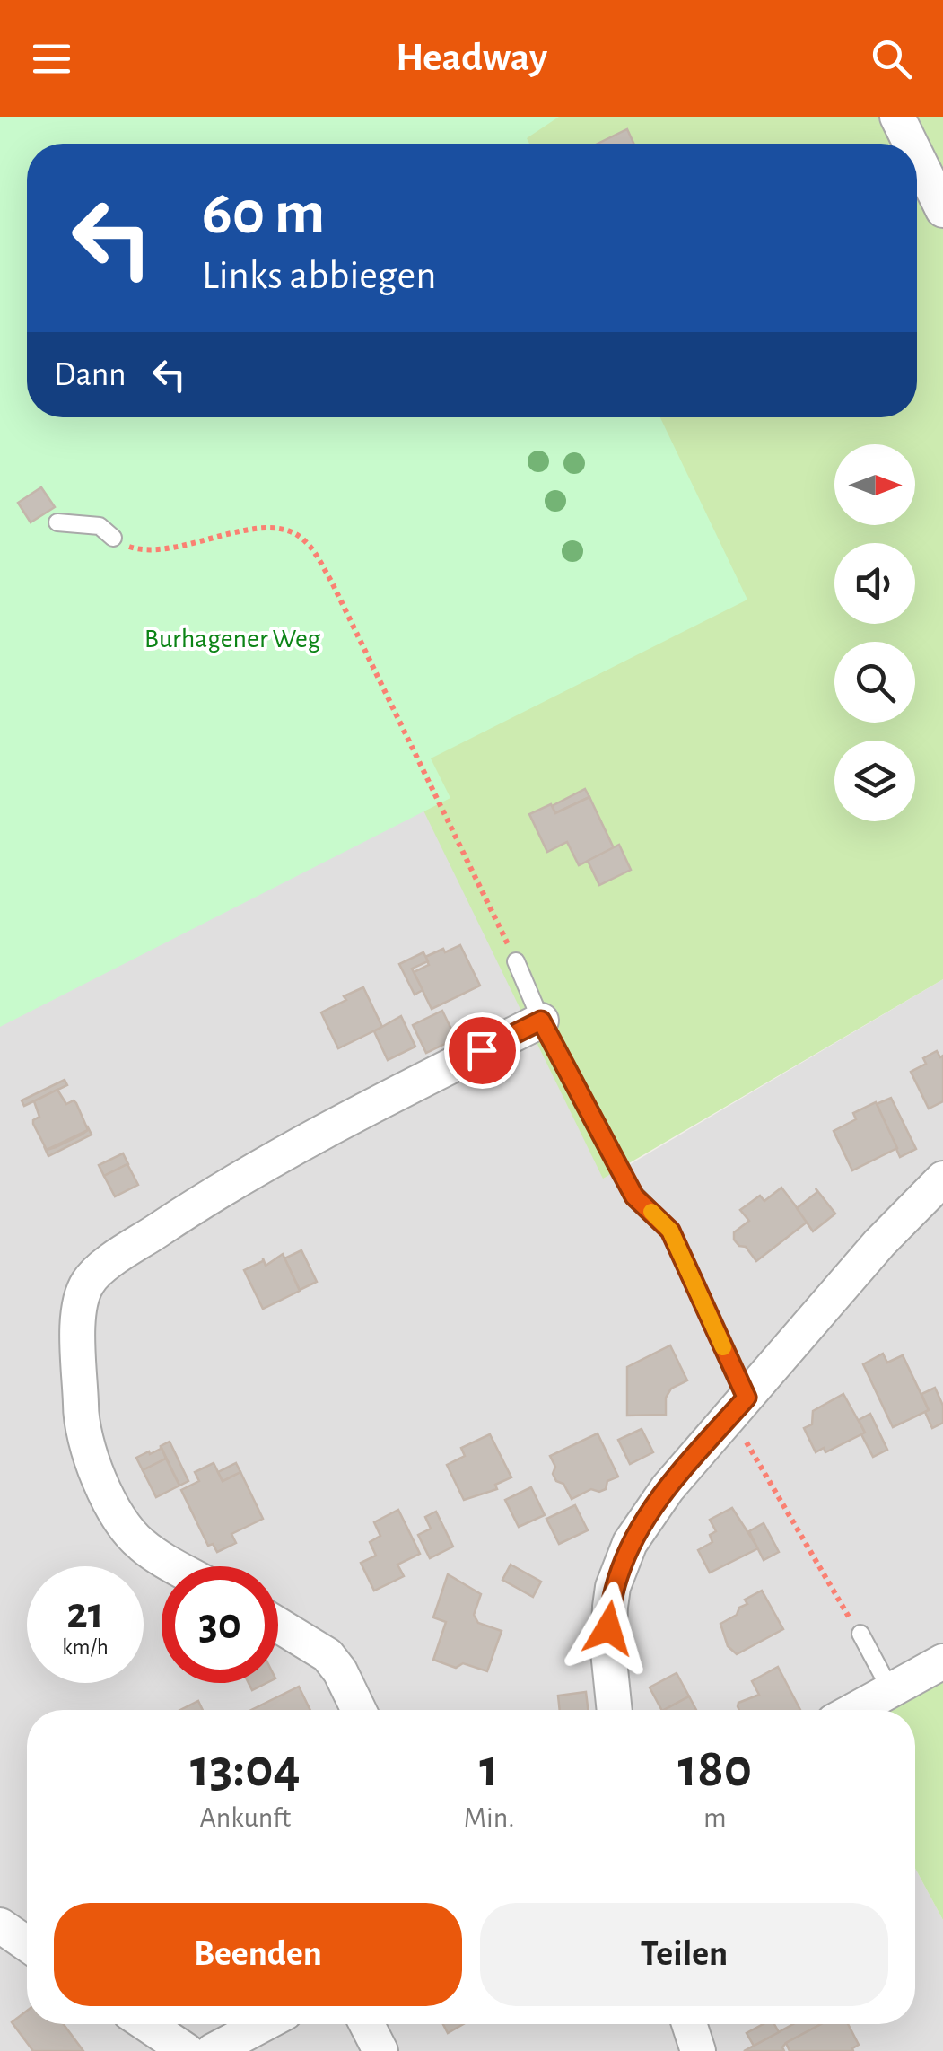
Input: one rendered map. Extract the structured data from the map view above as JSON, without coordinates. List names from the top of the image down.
{
  "parks": ["Burhagener Weg"],
  "north": "right",
  "page": {
    "header": "Headway",
    "turn": ["60 m", "Links abbiegen"],
    "then": "Dann",
    "speed": "21 km/h",
    "limit": "30",
    "eta": [
      "13:04",
      "Ankunft",
      "1",
      "Min.",
      "180",
      "m"
    ],
    "buttons": ["Beenden", "Teilen"]
  }
}
